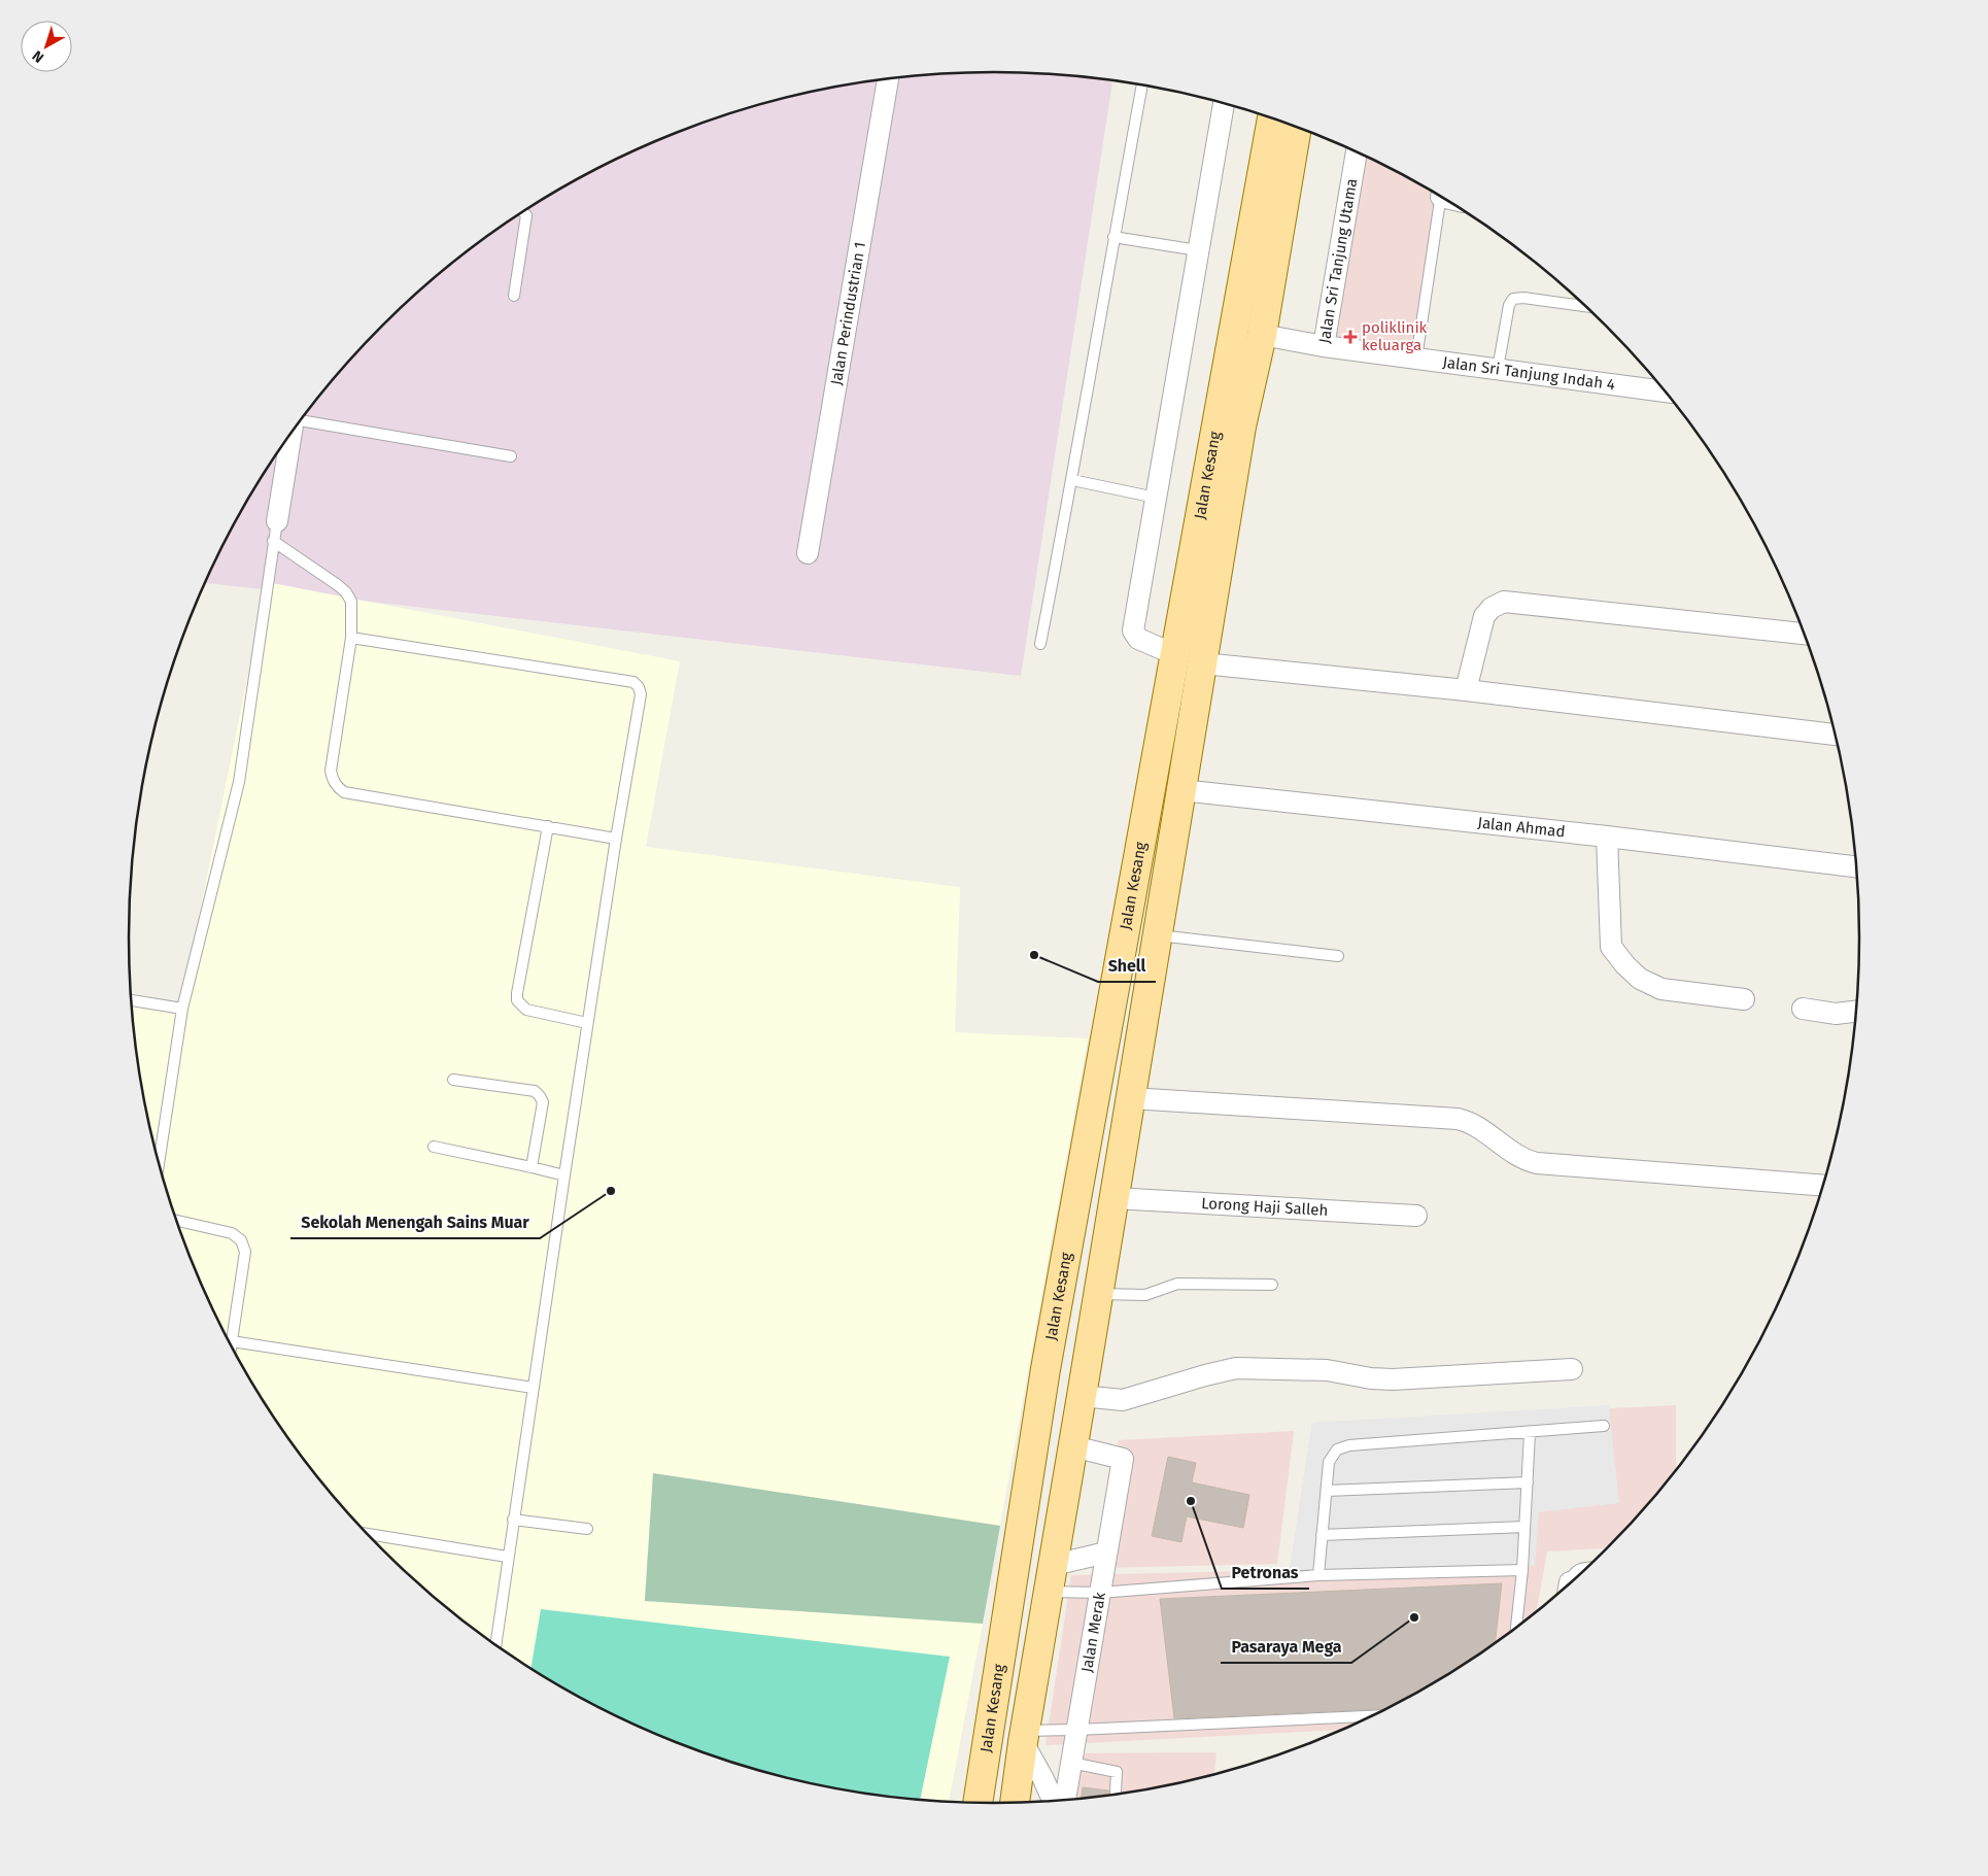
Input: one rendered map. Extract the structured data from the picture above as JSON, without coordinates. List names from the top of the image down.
{
  "streets": {
    "main road": ["Jalan Kesang"],
    "street": [
      "Jalan Sri Tanjung Utama",
      "Jalan Perindustrian 1",
      "Jalan Sri Tanjung Indah 4",
      "Jalan Ahmad",
      "Lorong Haji Salleh",
      "Jalan Merak"
    ]
  },
  "crossings": [
    ["Jalan Sri Tanjung Utama", "Jalan Sri Tanjung Indah 4"],
    ["Jalan Sri Tanjung Utama", "Jalan Kesang"],
    ["Jalan Kesang", "Jalan Ahmad"],
    ["Jalan Kesang", "Lorong Haji Salleh"],
    ["Jalan Kesang", "Jalan Merak"]
  ],
  "places": {
    "health": ["poliklinik keluarga"],
    "other": [
      "Shell",
      "Sekolah Menengah Sains Muar",
      "Petronas",
      "Pasaraya Mega"
    ]
  },
  "north": "bottom left"
}
